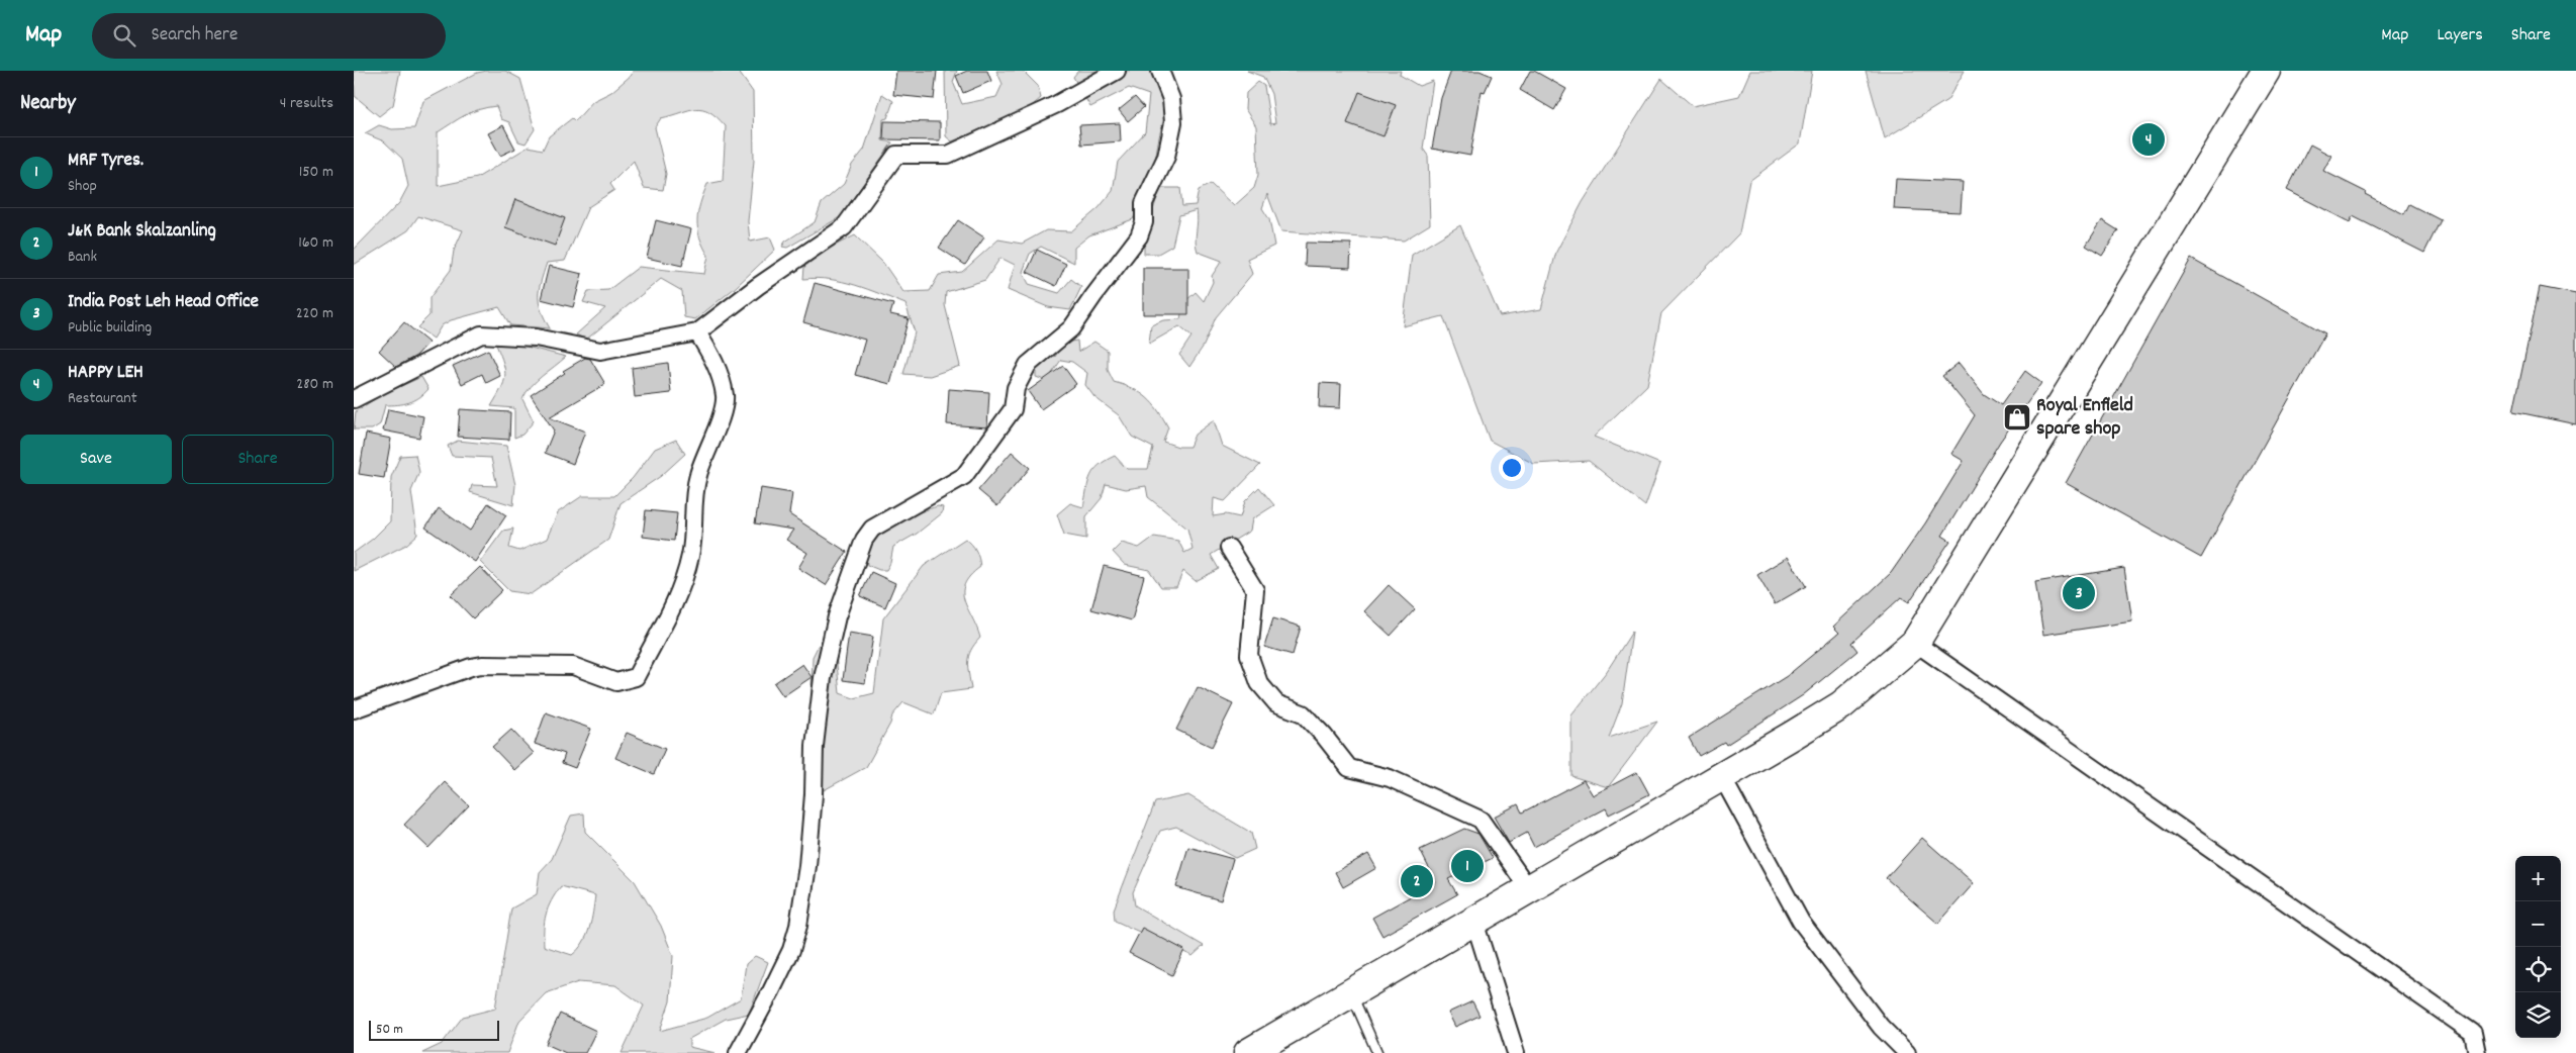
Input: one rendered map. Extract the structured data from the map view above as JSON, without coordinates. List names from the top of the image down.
{
  "places": {
    "shop": ["Royal Enfield spare shop"]
  },
  "scale_bar": "50 m",
  "page": {
    "header": "Map",
    "search": "Search here",
    "nav": ["Map", "Layers", "Share"],
    "heading": ["Nearby", "4 results"],
    "pins": [
      "4",
      "3",
      "1",
      "2"
    ],
    "list": [
      {
        "mark": "1",
        "name": "MRF Tyres.",
        "note": "Shop",
        "value": "150 m"
      },
      {
        "mark": "2",
        "name": "J&K Bank Skalzanling",
        "note": "Bank",
        "value": "160 m"
      },
      {
        "mark": "3",
        "name": "India Post Leh Head Office",
        "note": "Public building",
        "value": "220 m"
      },
      {
        "mark": "4",
        "name": "HAPPY LEH",
        "note": "Restaurant",
        "value": "280 m"
      }
    ],
    "buttons": ["Save", "Share"],
    "map_buttons": ["+", "−"],
    "scale": "50 m"
  }
}
